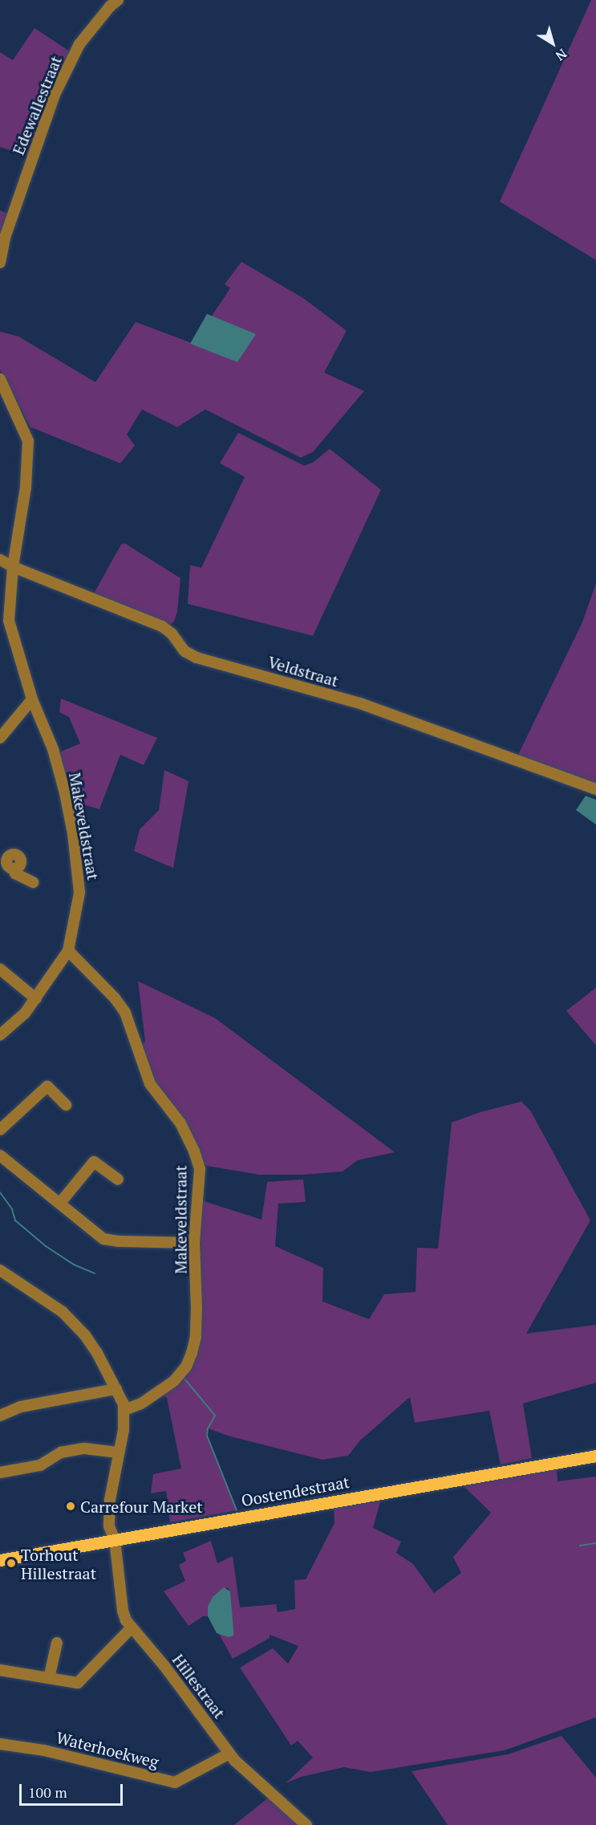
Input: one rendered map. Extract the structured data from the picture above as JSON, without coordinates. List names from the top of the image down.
{
  "streets": {
    "main road": ["Oostendestraat"],
    "street": [
      "Edewallestraat",
      "Veldstraat",
      "Makeveldstraat",
      "Hillestraat",
      "Waterhoekweg"
    ]
  },
  "crossings": [
    ["Veldstraat", "Makeveldstraat"],
    ["Oostendestraat", "Hillestraat"],
    ["Hillestraat", "Waterhoekweg"]
  ],
  "places": ["Carrefour Market", "Torhout Hillestraat"],
  "scale_bar": "100 m",
  "north": "bottom right"
}
